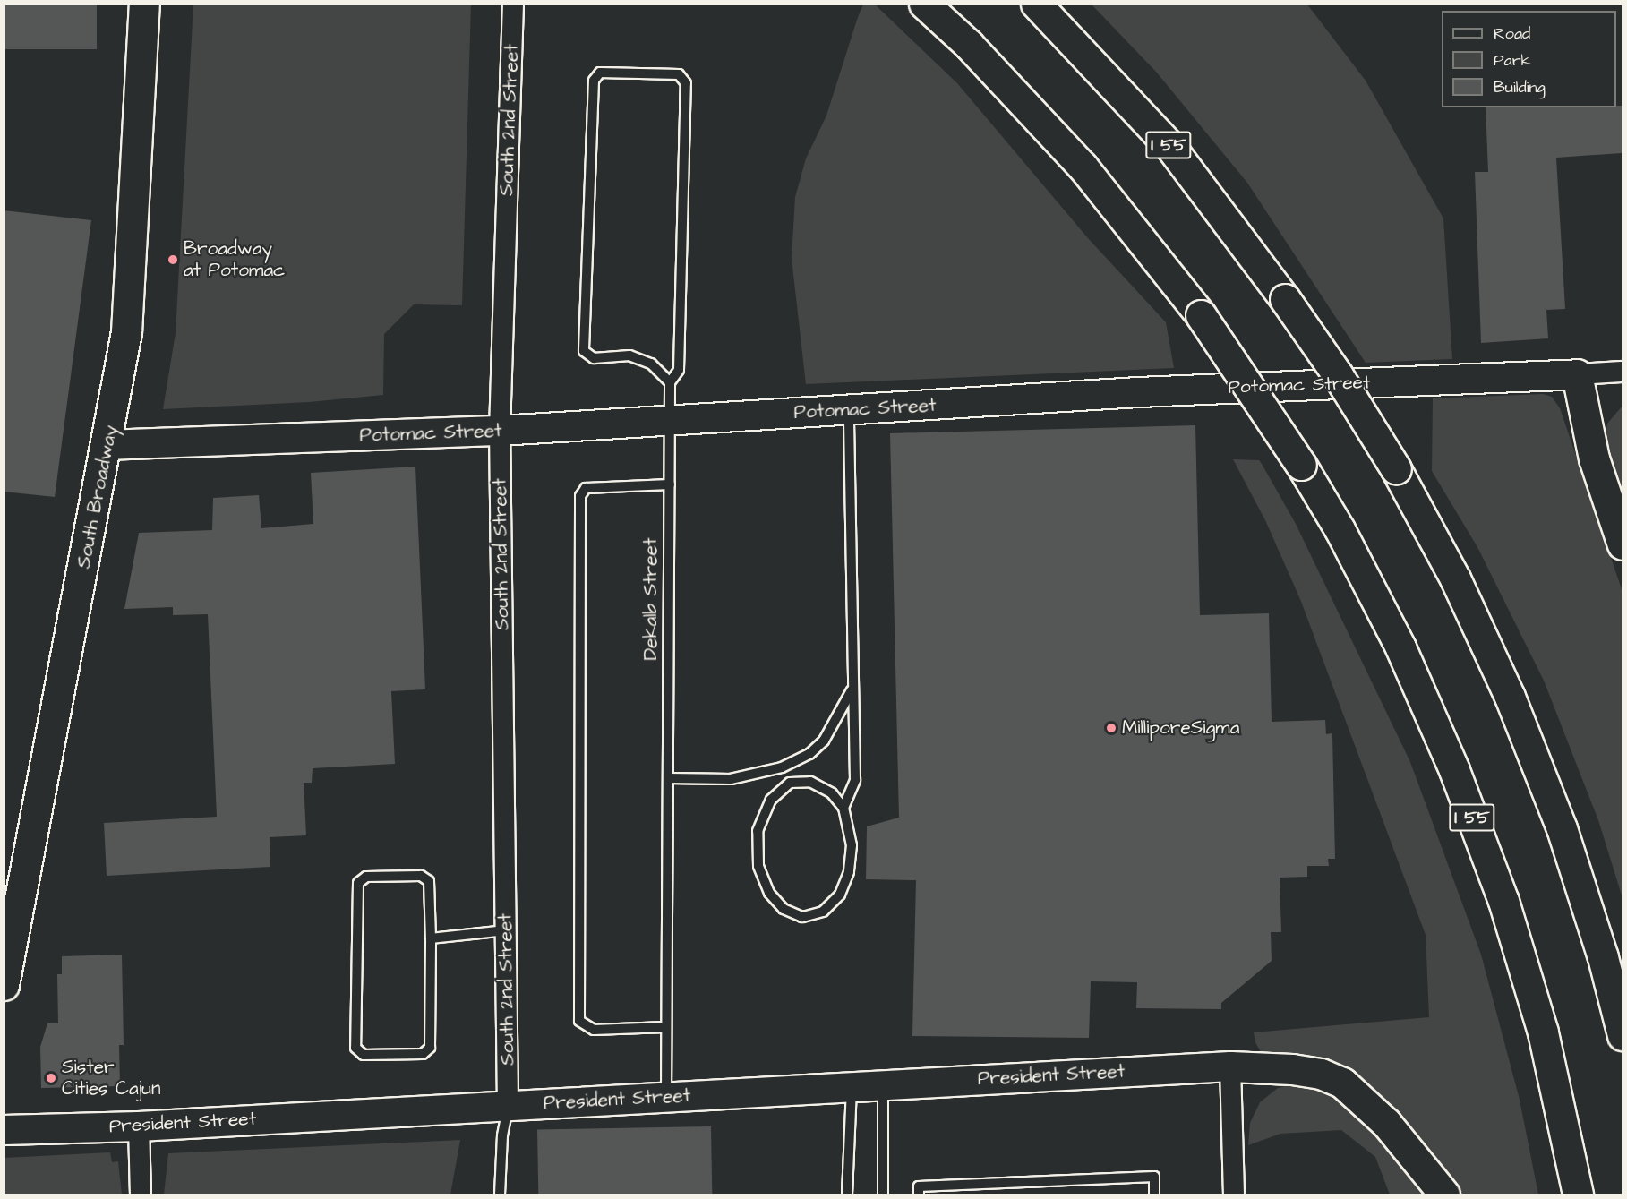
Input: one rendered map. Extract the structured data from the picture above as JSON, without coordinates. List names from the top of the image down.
{
  "streets": {
    "main road": ["I 55", "South Broadway"],
    "street": ["South 2nd Street", "Potomac Street", "President Street"],
    "lane": ["Dekalb Street"]
  },
  "crossings": [
    ["South 2nd Street", "Potomac Street"],
    ["South 2nd Street", "President Street"],
    ["Potomac Street", "South Broadway"],
    ["Potomac Street", "Dekalb Street"],
    ["Dekalb Street", "President Street"]
  ],
  "places": ["Broadway at Potomac", "MilliporeSigma", "Sister Cities Cajun"],
  "legend": ["Road", "Park", "Building"]
}
